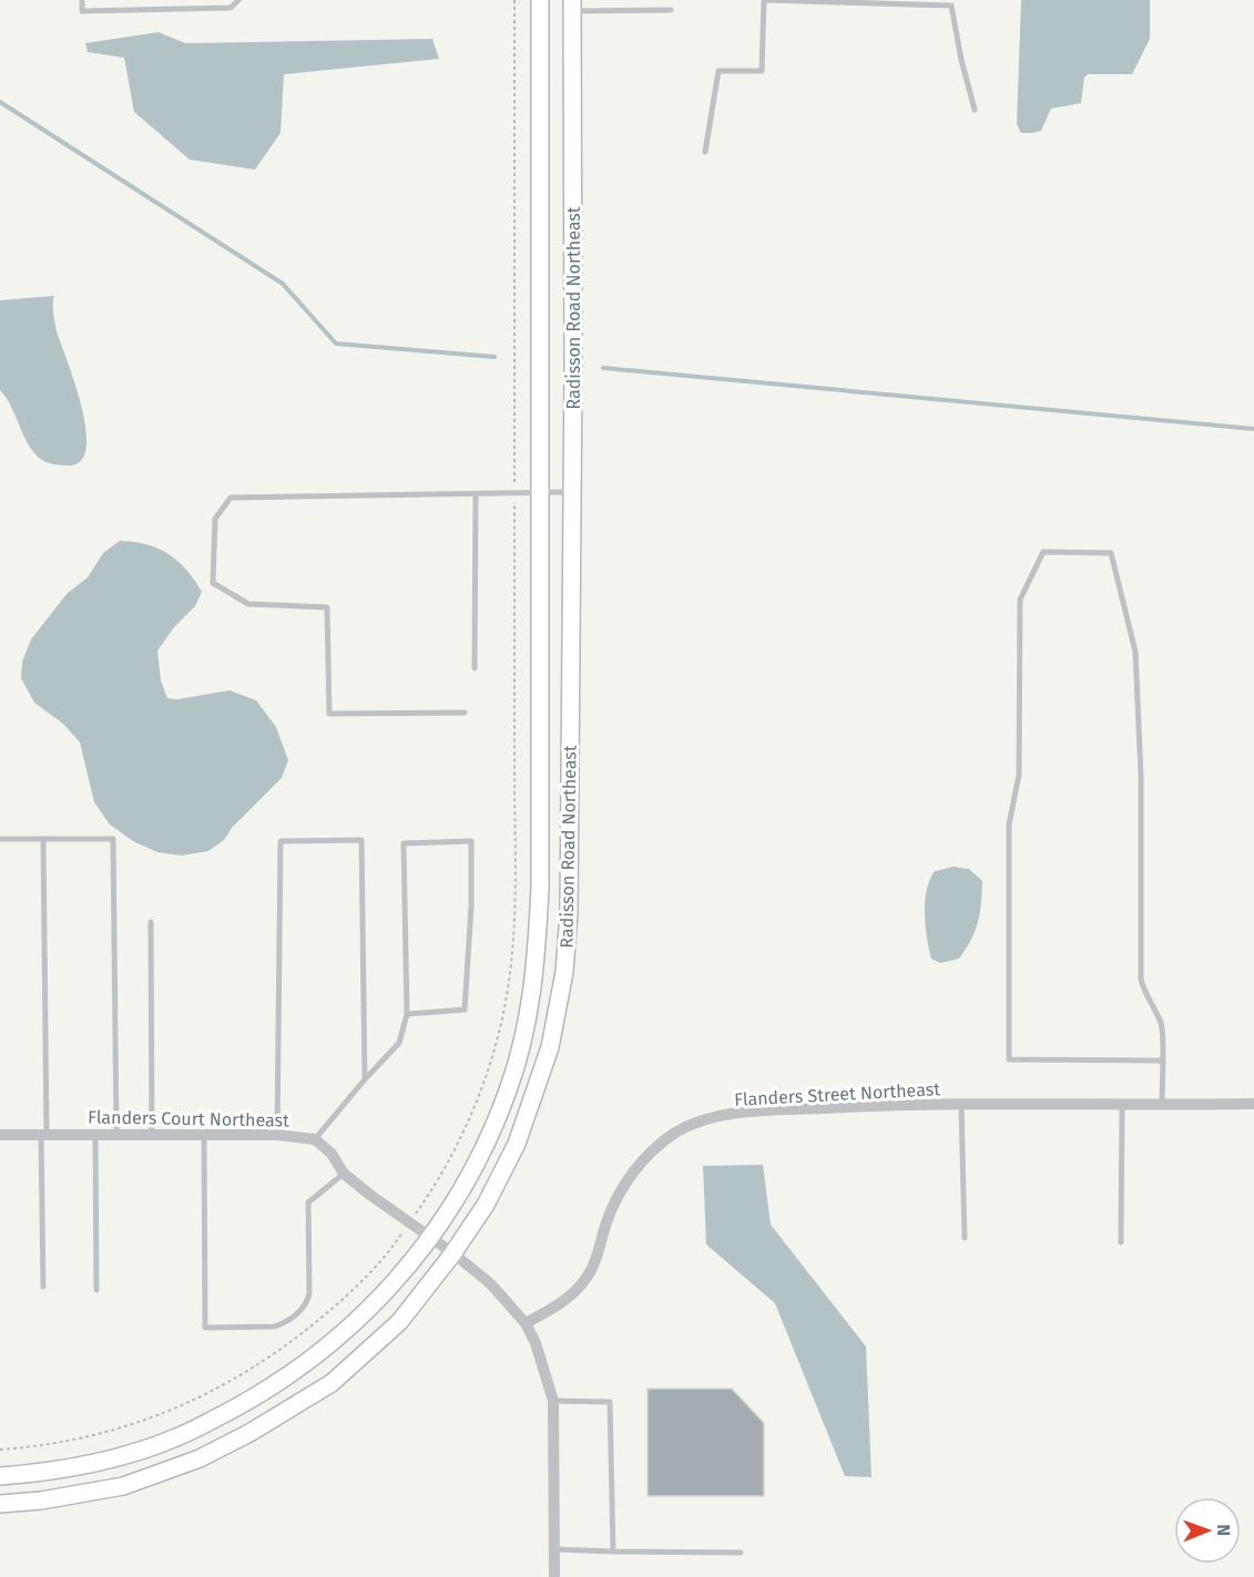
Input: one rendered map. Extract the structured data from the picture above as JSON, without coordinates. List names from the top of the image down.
{
  "streets": {
    "main road": ["Radisson Road Northeast"],
    "street": ["Flanders Street Northeast", "Flanders Court Northeast"]
  },
  "crossings": [
    ["Radisson Road Northeast", "Flanders Court Northeast"],
    ["Flanders Street Northeast", "Flanders Court Northeast"]
  ],
  "north": "right"
}
